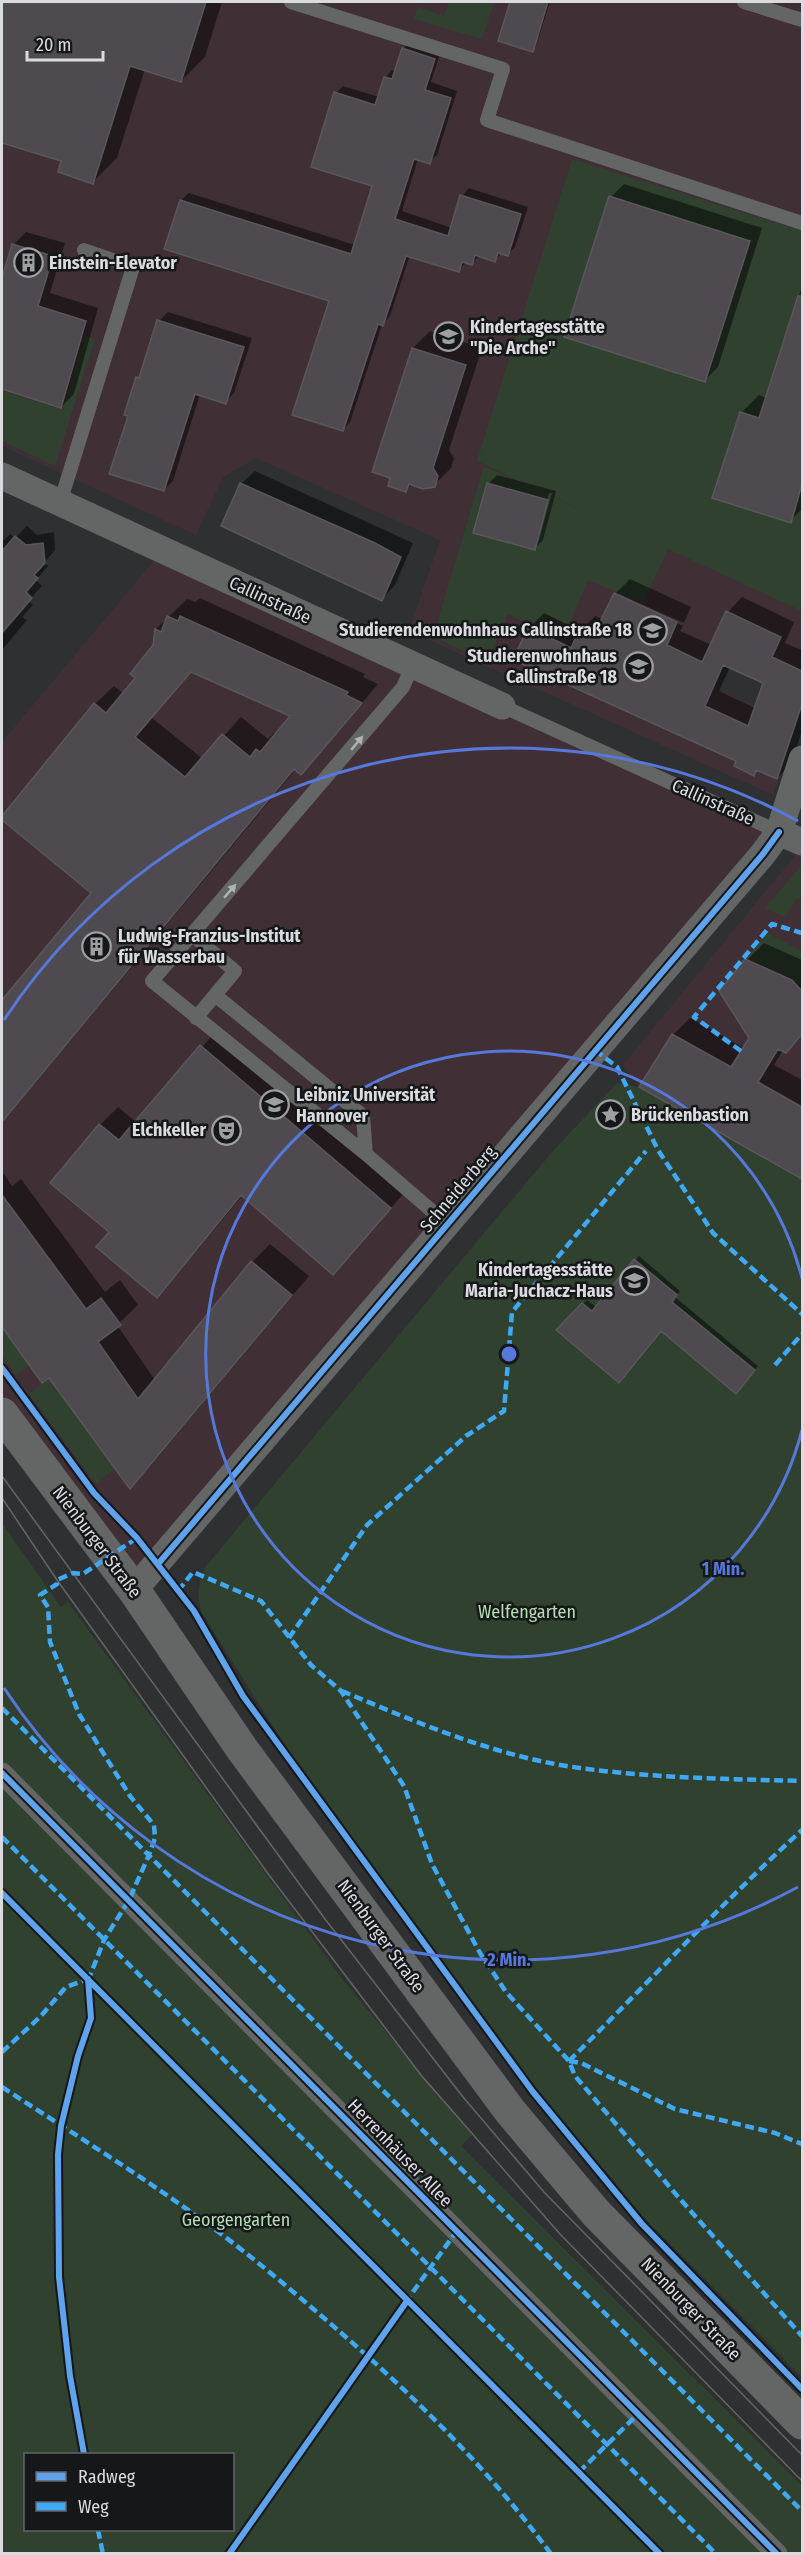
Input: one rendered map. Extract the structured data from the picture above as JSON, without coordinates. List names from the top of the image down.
{
  "streets": {
    "street": [
      "Callinstraße",
      "Schneiderberg",
      "Nienburger Straße",
      "Herrenhäuser Allee"
    ]
  },
  "crossings": [
    ["Callinstraße", "Schneiderberg"],
    ["Schneiderberg", "Nienburger Straße"]
  ],
  "parks": ["Welfengarten", "Georgengarten"],
  "places": {
    "building": ["Einstein-Elevator", "Ludwig-Franzius-Institut für Wasserbau"],
    "school or university": [
      "Kindertagesstätte \"Die Arche\"",
      "Studierendenwohnhaus Callinstraße 18",
      "Studierenwohnhaus Callinstraße 18",
      "Leibniz Universität Hannover",
      "Kindertagesstätte Maria-Juchacz-Haus"
    ],
    "place": ["Brückenbastion"],
    "theatre": ["Elchkeller"]
  },
  "legend": ["Radweg", "Weg"],
  "scale_bar": "20 m",
  "rings": ["1 Min.", "2 Min."]
}
